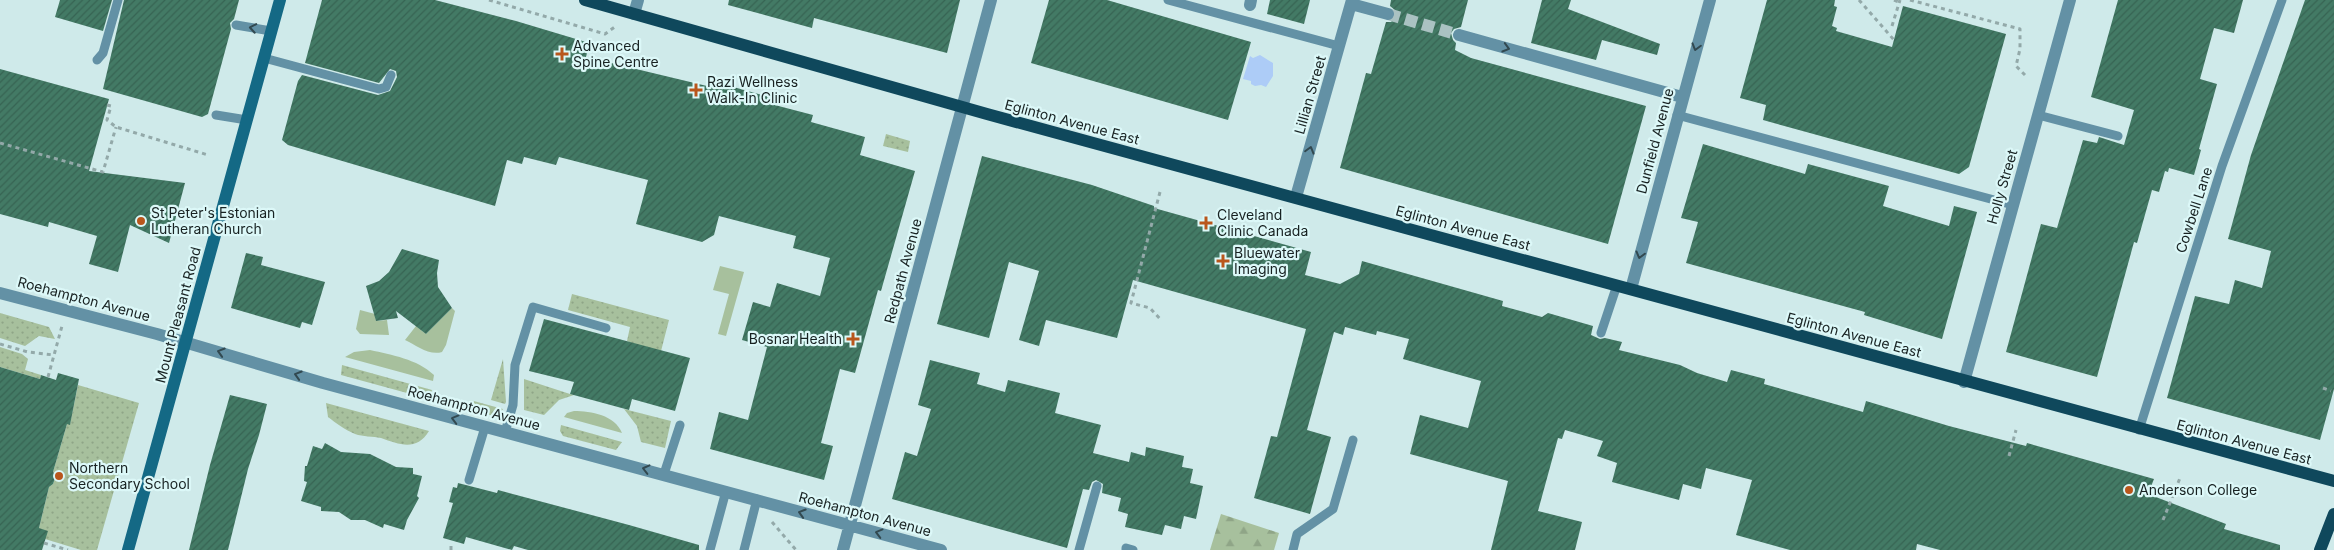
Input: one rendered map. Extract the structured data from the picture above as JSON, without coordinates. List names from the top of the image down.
{
  "streets": {
    "main road": ["Eglinton Avenue East", "Mount Pleasant Road"],
    "street": [
      "Lillian Street",
      "Dunfield Avenue",
      "Holly Street",
      "Redpath Avenue",
      "Roehampton Avenue"
    ],
    "lane": ["Cowbell Lane"]
  },
  "crossings": [
    ["Lillian Street", "Eglinton Avenue East"],
    ["Eglinton Avenue East", "Dunfield Avenue"],
    ["Eglinton Avenue East", "Holly Street"],
    ["Eglinton Avenue East", "Cowbell Lane"],
    ["Eglinton Avenue East", "Redpath Avenue"],
    ["Redpath Avenue", "Roehampton Avenue"],
    ["Roehampton Avenue", "Mount Pleasant Road"]
  ],
  "one_way": ["Lillian Street", "Dunfield Avenue", "Roehampton Avenue"],
  "places": {
    "health": [
      "Advanced Spine Centre",
      "Razi Wellness Walk-In Clinic",
      "Cleveland Clinic Canada",
      "Bluewater Imaging",
      "Bosnar Health"
    ],
    "other": ["St Peter's Estonian Lutheran Church", "Northern Secondary School", "Anderson College"]
  }
}
